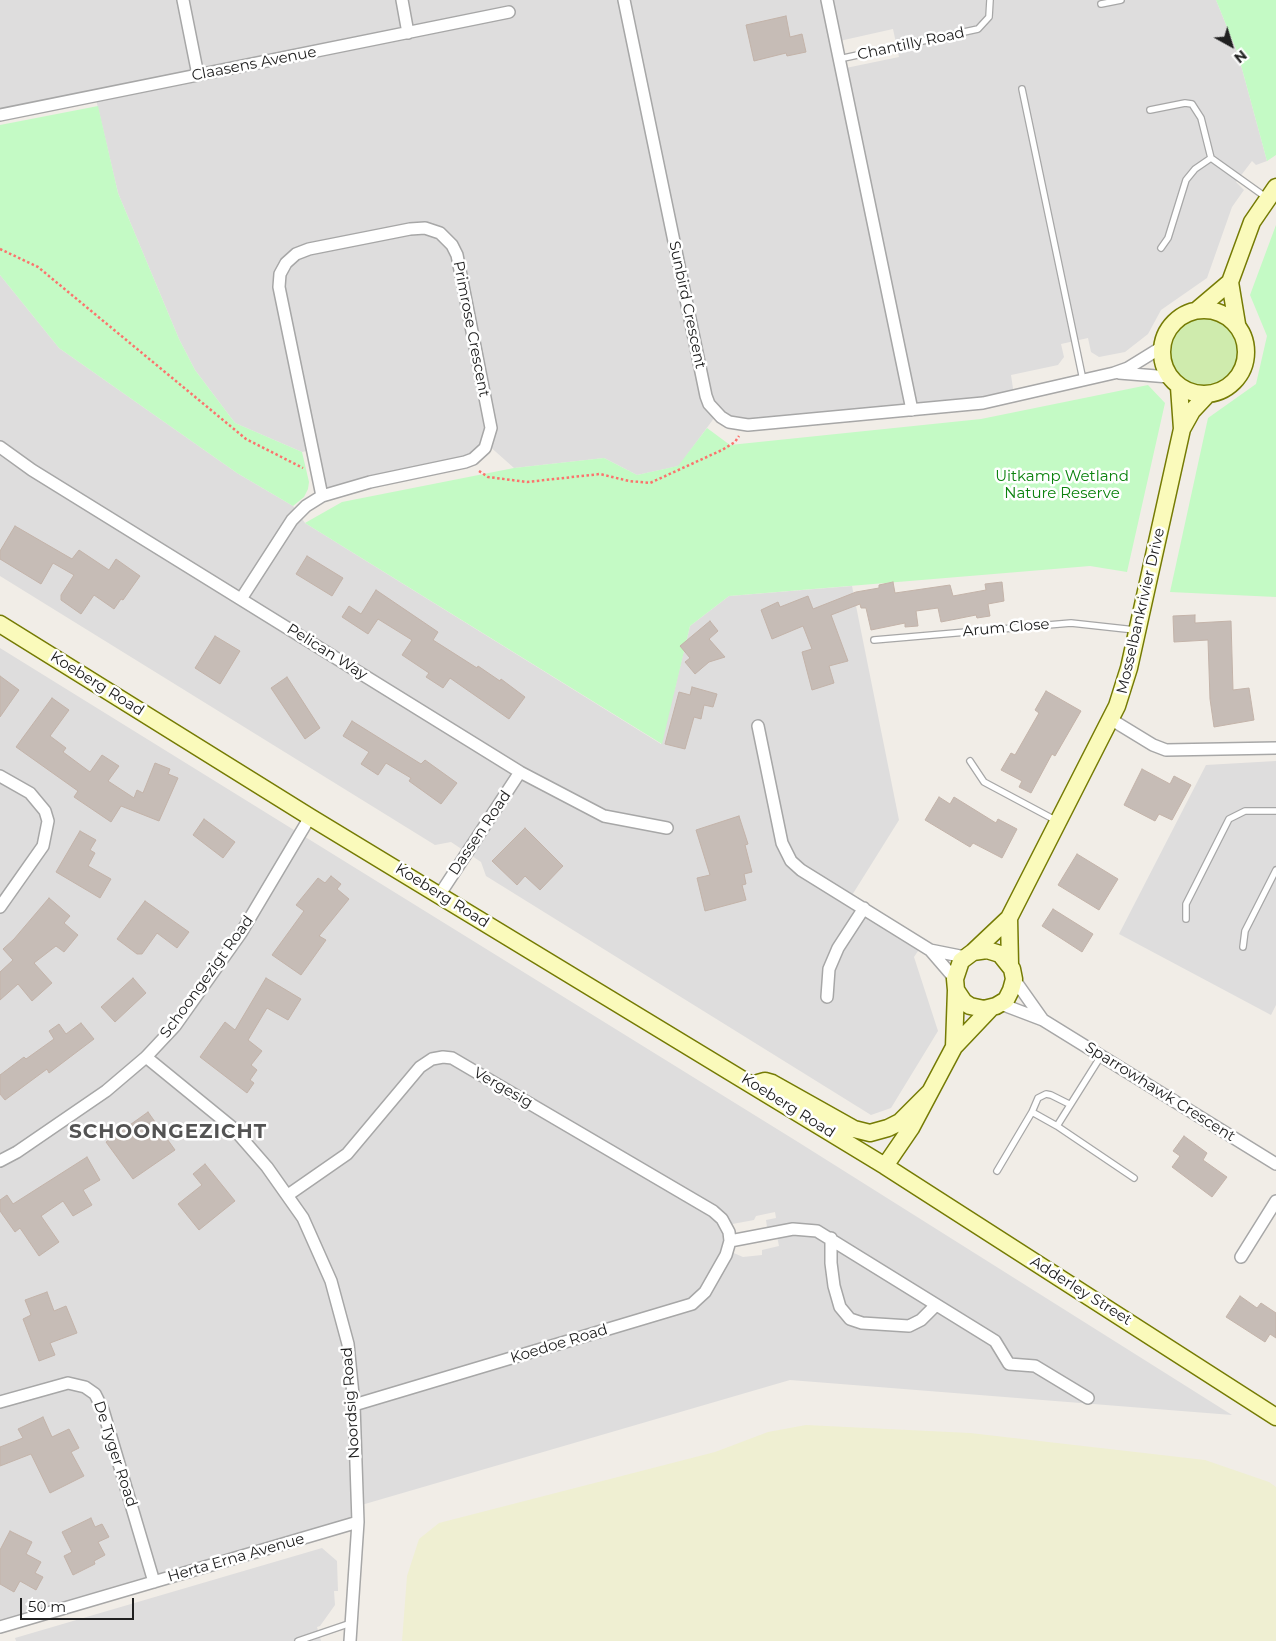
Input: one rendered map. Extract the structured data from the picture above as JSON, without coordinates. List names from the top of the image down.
{
  "streets": {
    "main road": ["Mosselbankrivier Drive", "Koeberg Road", "Adderley Street"],
    "street": [
      "Claasens Avenue",
      "Sunbird Crescent",
      "Primrose Crescent",
      "Pelican Way",
      "Dassen Road",
      "Schoongezigt Road",
      "Vergesig",
      "Sparrowhawk Crescent",
      "Koedoe Road",
      "Noordsig Road",
      "De Tyger Road",
      "Herta Erna Avenue"
    ],
    "lane": ["Chantilly Road", "Arum Close"]
  },
  "crossings": [
    ["Sunbird Crescent", "Mosselbankrivier Drive"],
    ["Primrose Crescent", "Pelican Way"],
    ["Mosselbankrivier Drive", "Arum Close"],
    ["Mosselbankrivier Drive", "Koeberg Road"],
    ["Mosselbankrivier Drive", "Sparrowhawk Crescent"],
    ["Mosselbankrivier Drive", "Adderley Street"],
    ["Pelican Way", "Dassen Road"],
    ["Koeberg Road", "Dassen Road"],
    ["Koeberg Road", "Schoongezigt Road"],
    ["Koeberg Road", "Adderley Street"],
    ["Schoongezigt Road", "Noordsig Road"],
    ["Vergesig", "Koedoe Road"],
    ["Vergesig", "Noordsig Road"],
    ["Koedoe Road", "Noordsig Road"],
    ["Noordsig Road", "Herta Erna Avenue"],
    ["De Tyger Road", "Herta Erna Avenue"]
  ],
  "districts": ["SCHOONGEZICHT"],
  "parks": ["Uitkamp Wetland Nature Reserve"],
  "scale_bar": "50 m",
  "north": "bottom right"
}
